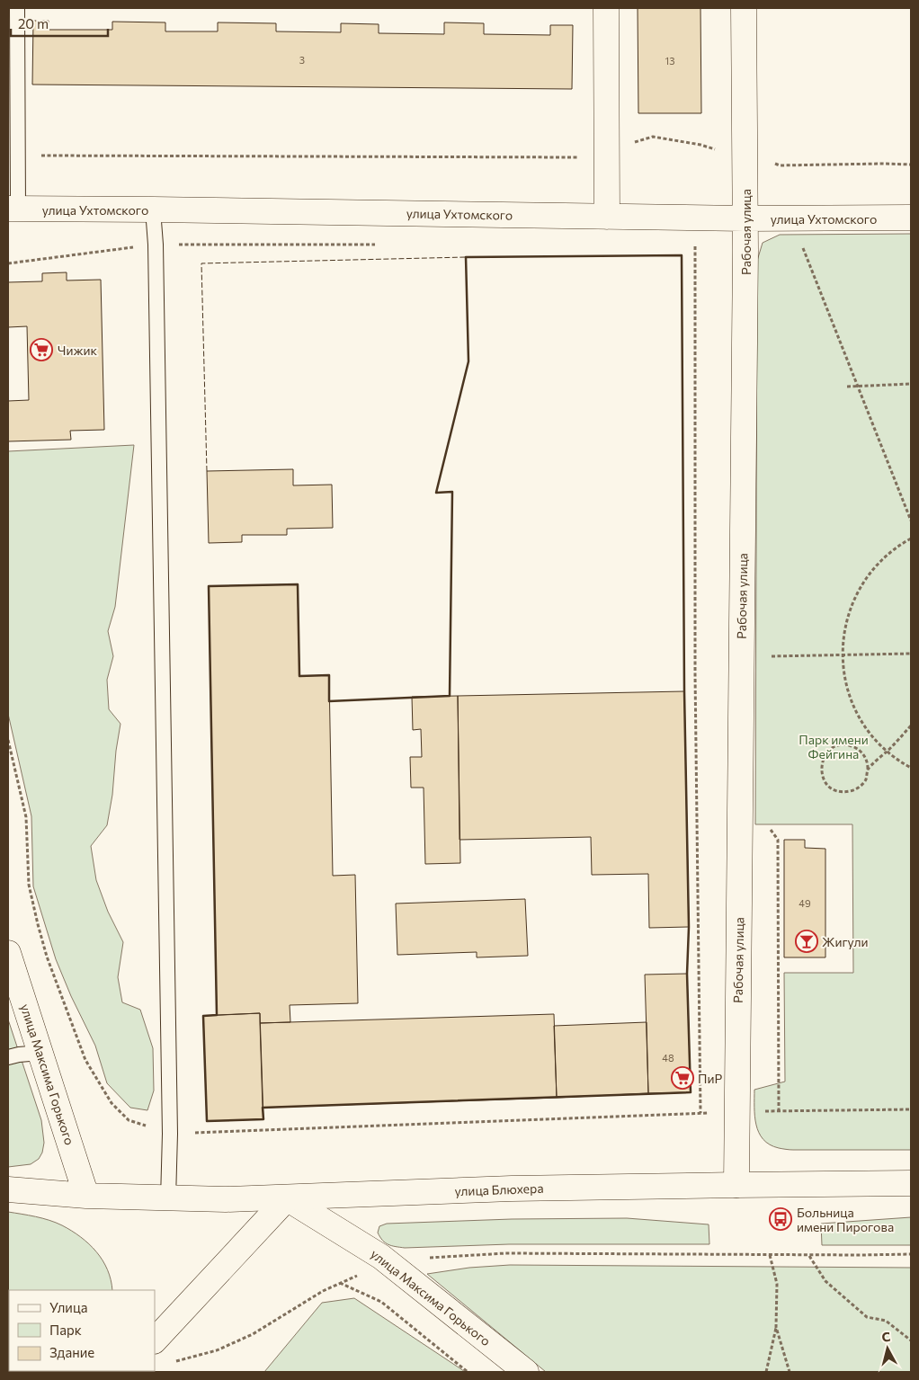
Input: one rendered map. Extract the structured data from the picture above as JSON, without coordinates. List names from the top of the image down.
{
  "streets": {
    "street": [
      "улица Ухтомского",
      "Рабочая улица",
      "улица Максима Горького",
      "улица Блюхера"
    ]
  },
  "crossings": [
    ["улица Ухтомского", "Рабочая улица"],
    ["Рабочая улица", "улица Блюхера"],
    ["улица Максима Горького", "улица Блюхера"]
  ],
  "parks": ["Парк имени Фейгина"],
  "places": {
    "supermarket": ["Чижик", "ПиР"],
    "bar": ["Жигули"],
    "bus stop": ["Больница имени Пирогова"]
  },
  "house_numbers": [
    "3",
    "13",
    "49",
    "48"
  ],
  "legend": ["Улица", "Парк", "Здание"],
  "scale_bar": "20 m",
  "north": "top"
}
